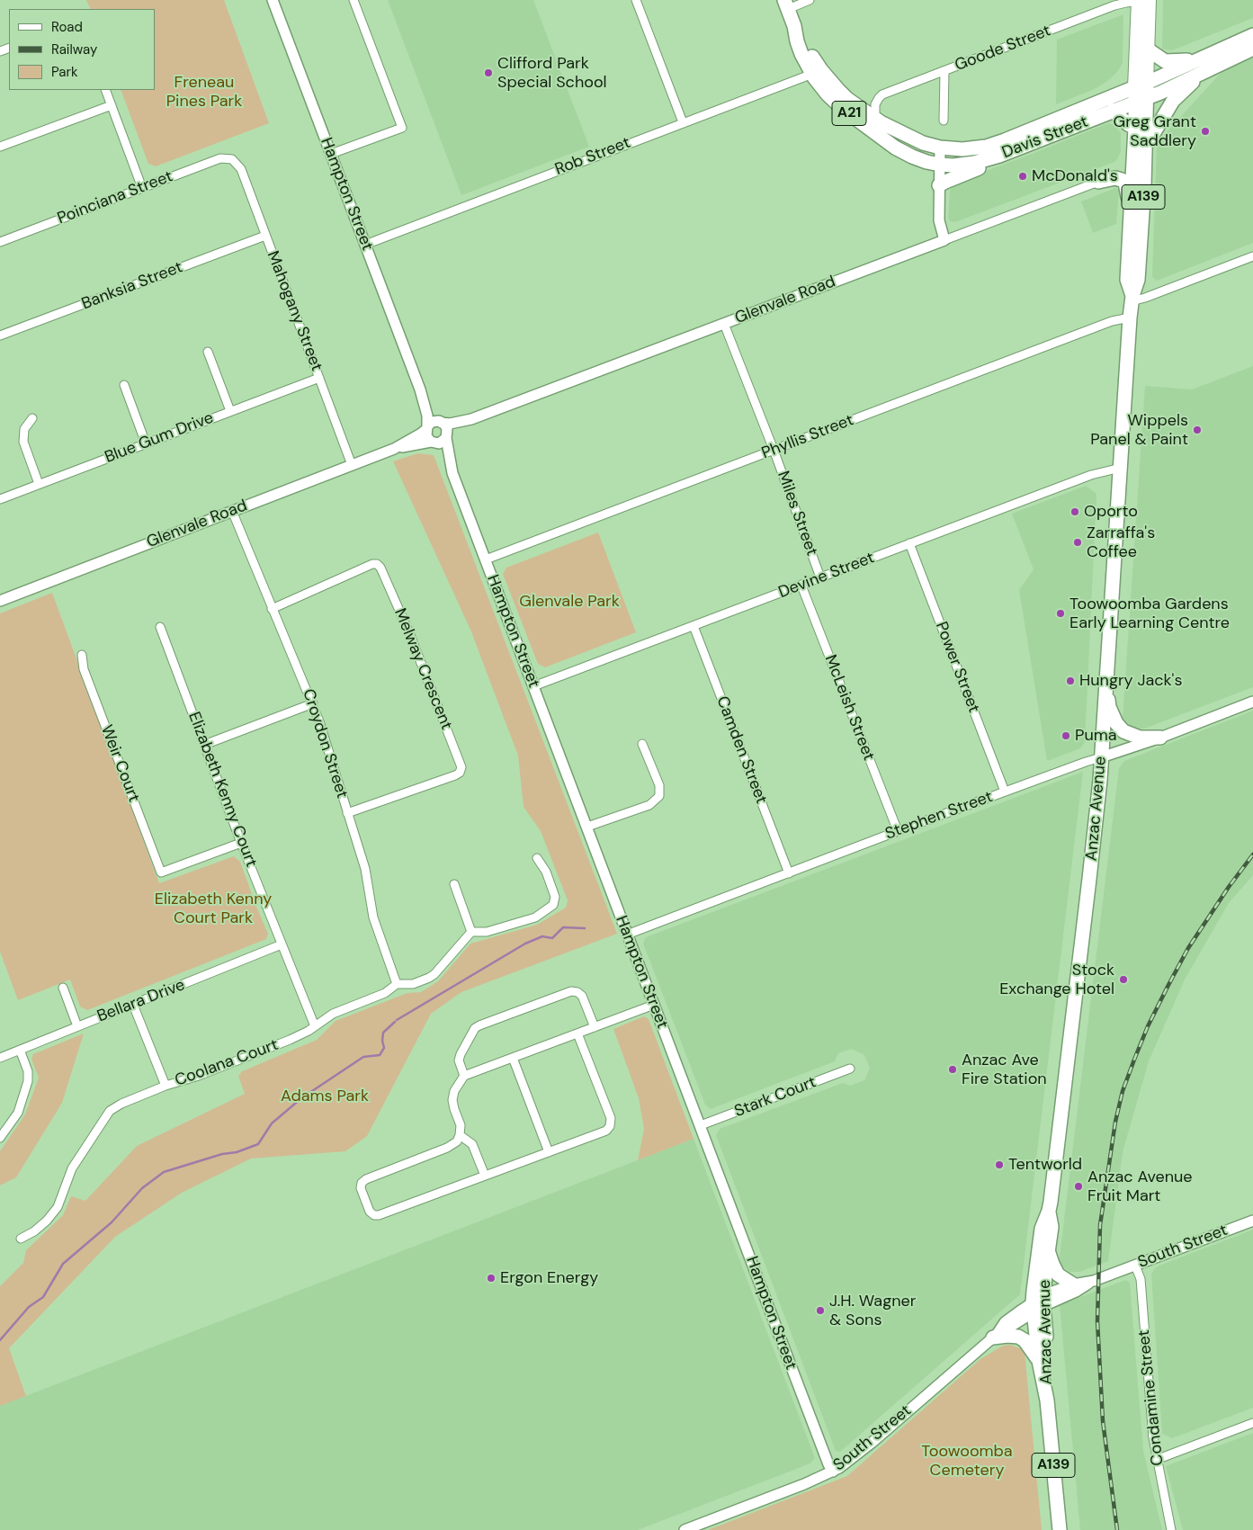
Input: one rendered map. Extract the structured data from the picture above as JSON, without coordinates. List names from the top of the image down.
{
  "streets": {
    "highway": [
      "A21",
      "Davis Street",
      "A139",
      "Anzac Avenue"
    ],
    "street": [
      "Goode Street",
      "Rob Street",
      "Hampton Street",
      "Poinciana Street",
      "Banksia Street",
      "Glenvale Road",
      "Mahogany Street",
      "Phyllis Street",
      "Blue Gum Drive",
      "Miles Street",
      "Devine Street",
      "Power Street",
      "Melway Crescent",
      "McLeish Street",
      "Croydon Street",
      "Camden Street",
      "Weir Court",
      "Elizabeth Kenny Court",
      "Stephen Street",
      "Bellara Drive",
      "Coolana Court",
      "Stark Court",
      "South Street",
      "Condamine Street"
    ]
  },
  "crossings": [
    ["Goode Street", "A21"],
    ["Goode Street", "Anzac Avenue"],
    ["A21", "Davis Street"],
    ["A21", "Rob Street"],
    ["A21", "Anzac Avenue"],
    ["Davis Street", "Anzac Avenue"],
    ["Rob Street", "Hampton Street"],
    ["Hampton Street", "Glenvale Road"],
    ["Hampton Street", "Phyllis Street"],
    ["Hampton Street", "Devine Street"],
    ["Hampton Street", "Stephen Street"],
    ["Hampton Street", "Stark Court"],
    ["Hampton Street", "South Street"],
    ["Poinciana Street", "Mahogany Street"],
    ["Banksia Street", "Mahogany Street"],
    ["Glenvale Road", "Mahogany Street"],
    ["Glenvale Road", "Miles Street"],
    ["Glenvale Road", "Croydon Street"],
    ["Mahogany Street", "Blue Gum Drive"],
    ["Phyllis Street", "Miles Street"],
    ["Phyllis Street", "Anzac Avenue"],
    ["Miles Street", "Devine Street"],
    ["Devine Street", "Power Street"],
    ["Devine Street", "McLeish Street"],
    ["Devine Street", "Camden Street"],
    ["Devine Street", "Anzac Avenue"],
    ["Power Street", "Stephen Street"],
    ["Melway Crescent", "Croydon Street"],
    ["McLeish Street", "Stephen Street"],
    ["Croydon Street", "Coolana Court"],
    ["Camden Street", "Stephen Street"],
    ["Weir Court", "Elizabeth Kenny Court"],
    ["Elizabeth Kenny Court", "Bellara Drive"],
    ["Elizabeth Kenny Court", "Coolana Court"],
    ["Anzac Avenue", "Stephen Street"],
    ["Anzac Avenue", "South Street"],
    ["South Street", "Condamine Street"]
  ],
  "parks": [
    "Freneau Pines Park",
    "Glenvale Park",
    "Elizabeth Kenny Court Park",
    "Adams Park",
    "Toowoomba Cemetery"
  ],
  "places": [
    "Clifford Park Special School",
    "Greg Grant Saddlery",
    "McDonald's",
    "Wippels Panel & Paint",
    "Oporto",
    "Zarraffa's Coffee",
    "Toowoomba Gardens Early Learning Centre",
    "Hungry Jack's",
    "Puma",
    "Stock Exchange Hotel",
    "Anzac Ave Fire Station",
    "Tentworld",
    "Anzac Avenue Fruit Mart",
    "Ergon Energy",
    "J.H. Wagner & Sons"
  ],
  "legend": ["Road", "Railway", "Park"]
}
